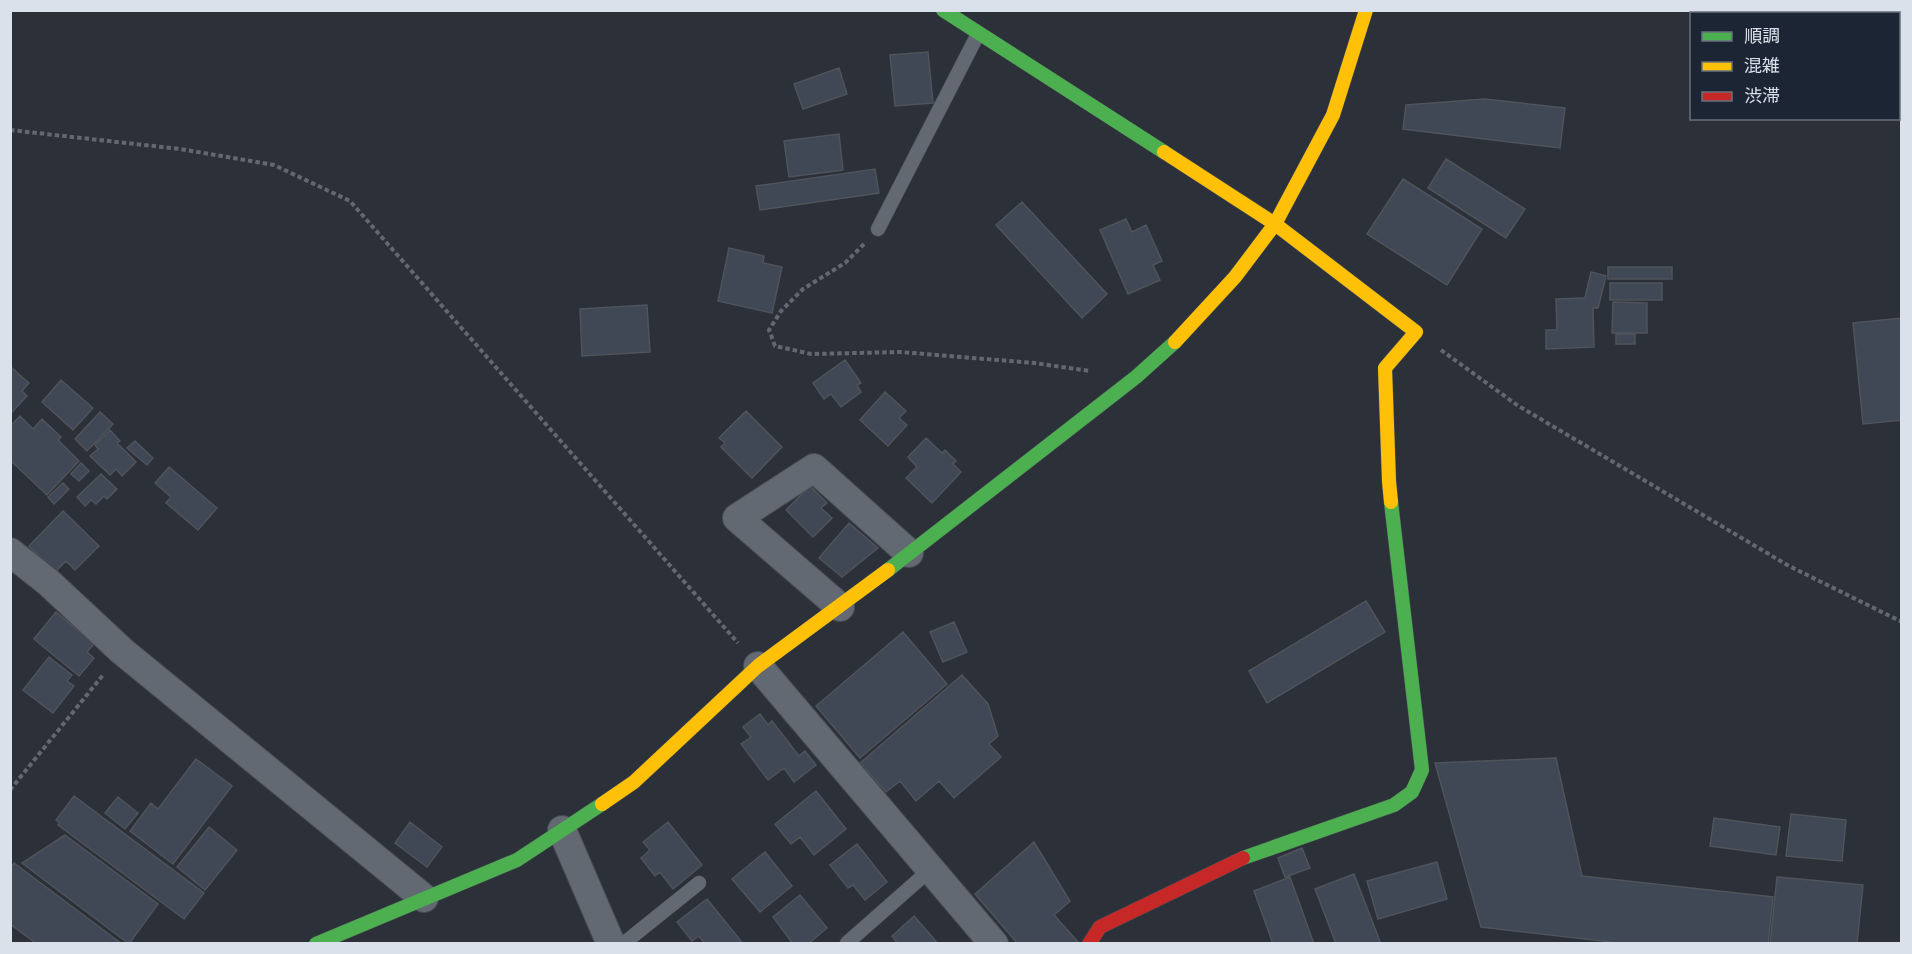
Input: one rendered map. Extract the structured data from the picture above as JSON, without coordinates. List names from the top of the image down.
{
  "legend": ["順調", "混雑", "渋滞"]
}
